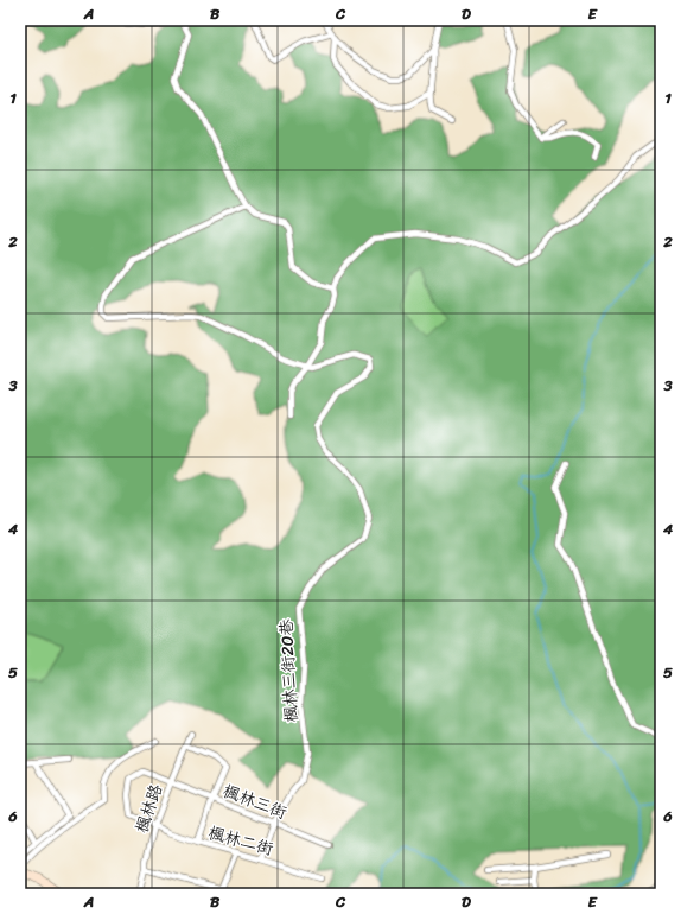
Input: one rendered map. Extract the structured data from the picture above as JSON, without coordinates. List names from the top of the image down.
{
  "streets": {
    "street": [
      "楓林三街20巷",
      "楓林三街",
      "楓林路",
      "楓林二街"
    ]
  },
  "crossings": [
    ["楓林三街20巷", "楓林三街"],
    ["楓林三街", "楓林路"],
    ["楓林三街", "楓林二街"],
    ["楓林路", "楓林二街"]
  ],
  "grid": {
    "columns": [
      "A",
      "B",
      "C",
      "D",
      "E"
    ],
    "rows": [
      "1",
      "2",
      "3",
      "4",
      "5",
      "6"
    ]
  }
}
